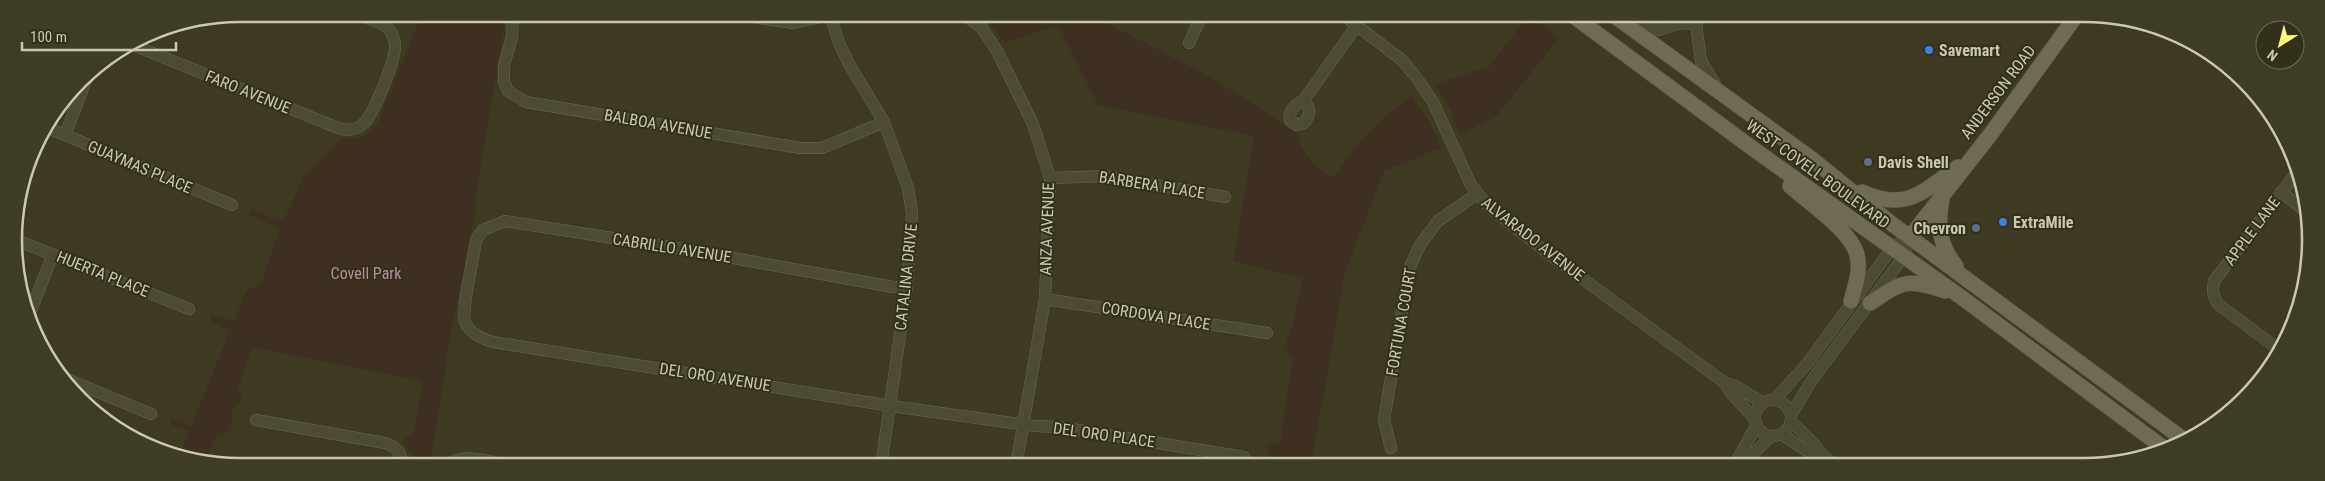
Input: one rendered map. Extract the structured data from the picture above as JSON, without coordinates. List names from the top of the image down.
{
  "streets": {
    "main road": ["ANDERSON ROAD", "WEST COVELL BOULEVARD"],
    "street": [
      "FARO AVENUE",
      "BALBOA AVENUE",
      "GUAYMAS PLACE",
      "BARBERA PLACE",
      "ANZA AVENUE",
      "APPLE LANE",
      "ALVARADO AVENUE",
      "CABRILLO AVENUE",
      "HUERTA PLACE",
      "CATALINA DRIVE",
      "CORDOVA PLACE",
      "FORTUNA COURT",
      "DEL ORO AVENUE",
      "DEL ORO PLACE"
    ]
  },
  "crossings": [
    ["ANDERSON ROAD", "WEST COVELL BOULEVARD"],
    ["ANDERSON ROAD", "ALVARADO AVENUE"],
    ["BALBOA AVENUE", "CATALINA DRIVE"],
    ["BARBERA PLACE", "ANZA AVENUE"],
    ["ANZA AVENUE", "CORDOVA PLACE"],
    ["ANZA AVENUE", "DEL ORO AVENUE"],
    ["ANZA AVENUE", "DEL ORO PLACE"],
    ["ALVARADO AVENUE", "FORTUNA COURT"],
    ["CABRILLO AVENUE", "CATALINA DRIVE"],
    ["CABRILLO AVENUE", "DEL ORO AVENUE"],
    ["CATALINA DRIVE", "DEL ORO AVENUE"],
    ["DEL ORO AVENUE", "DEL ORO PLACE"]
  ],
  "parks": ["Covell Park"],
  "places": [
    "Savemart",
    "Davis Shell",
    "ExtraMile",
    "Chevron"
  ],
  "scale_bar": "100 m",
  "north": "bottom left"
}
